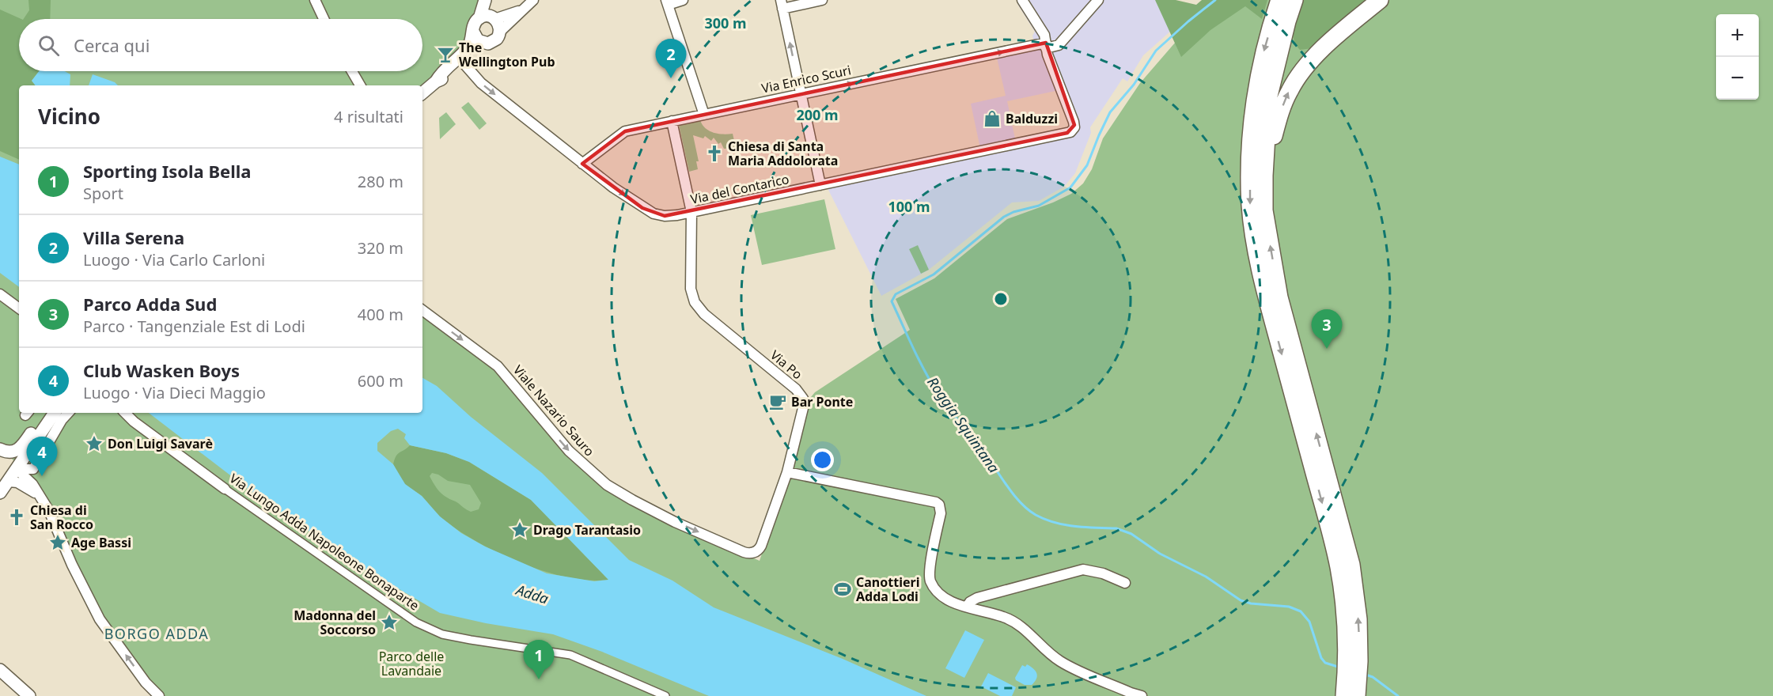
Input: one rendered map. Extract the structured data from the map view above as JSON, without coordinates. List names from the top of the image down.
{
  "streets": {
    "street": [
      "Via Enrico Scuri",
      "Via del Contarico",
      "Via Po",
      "Viale Nazario Sauro",
      "Via Lungo Adda Napoleone Bonaparte"
    ]
  },
  "crossings": [
    ["Via Enrico Scuri", "Via del Contarico"],
    ["Via del Contarico", "Via Po"],
    ["Via Po", "Viale Nazario Sauro"]
  ],
  "one_way": ["Via Enrico Scuri", "Via del Contarico", "Viale Nazario Sauro"],
  "districts": ["BORGO ADDA"],
  "water": ["Roggia Squintana", "Adda"],
  "parks": ["Parco delle Lavandaie"],
  "places": {
    "bar": ["The Wellington Pub"],
    "shop": ["Balduzzi"],
    "church": ["Chiesa di Santa Maria Addolorata", "Chiesa di San Rocco"],
    "cafe": ["Bar Ponte"],
    "place": [
      "Don Luigi Savarè",
      "Drago Tarantasio",
      "Age Bassi",
      "Madonna del Soccorso"
    ],
    "sports": ["Canottieri Adda Lodi"]
  },
  "page": {
    "map_buttons": ["+", "−"],
    "search": "Cerca qui",
    "pins": [
      "2",
      "3",
      "4",
      "1"
    ],
    "heading": ["Vicino", "4 risultati"],
    "list": [
      {
        "mark": "1",
        "name": "Sporting Isola Bella",
        "note": "Sport",
        "value": "280 m"
      },
      {
        "mark": "2",
        "name": "Villa Serena",
        "note": "Luogo · Via Carlo Carloni",
        "value": "320 m"
      },
      {
        "mark": "3",
        "name": "Parco Adda Sud",
        "note": "Parco · Tangenziale Est di Lodi",
        "value": "400 m"
      },
      {
        "mark": "4",
        "name": "Club Wasken Boys",
        "note": "Luogo · Via Dieci Maggio",
        "value": "600 m"
      }
    ]
  },
  "rings": ["300 m", "200 m", "100 m"]
}
